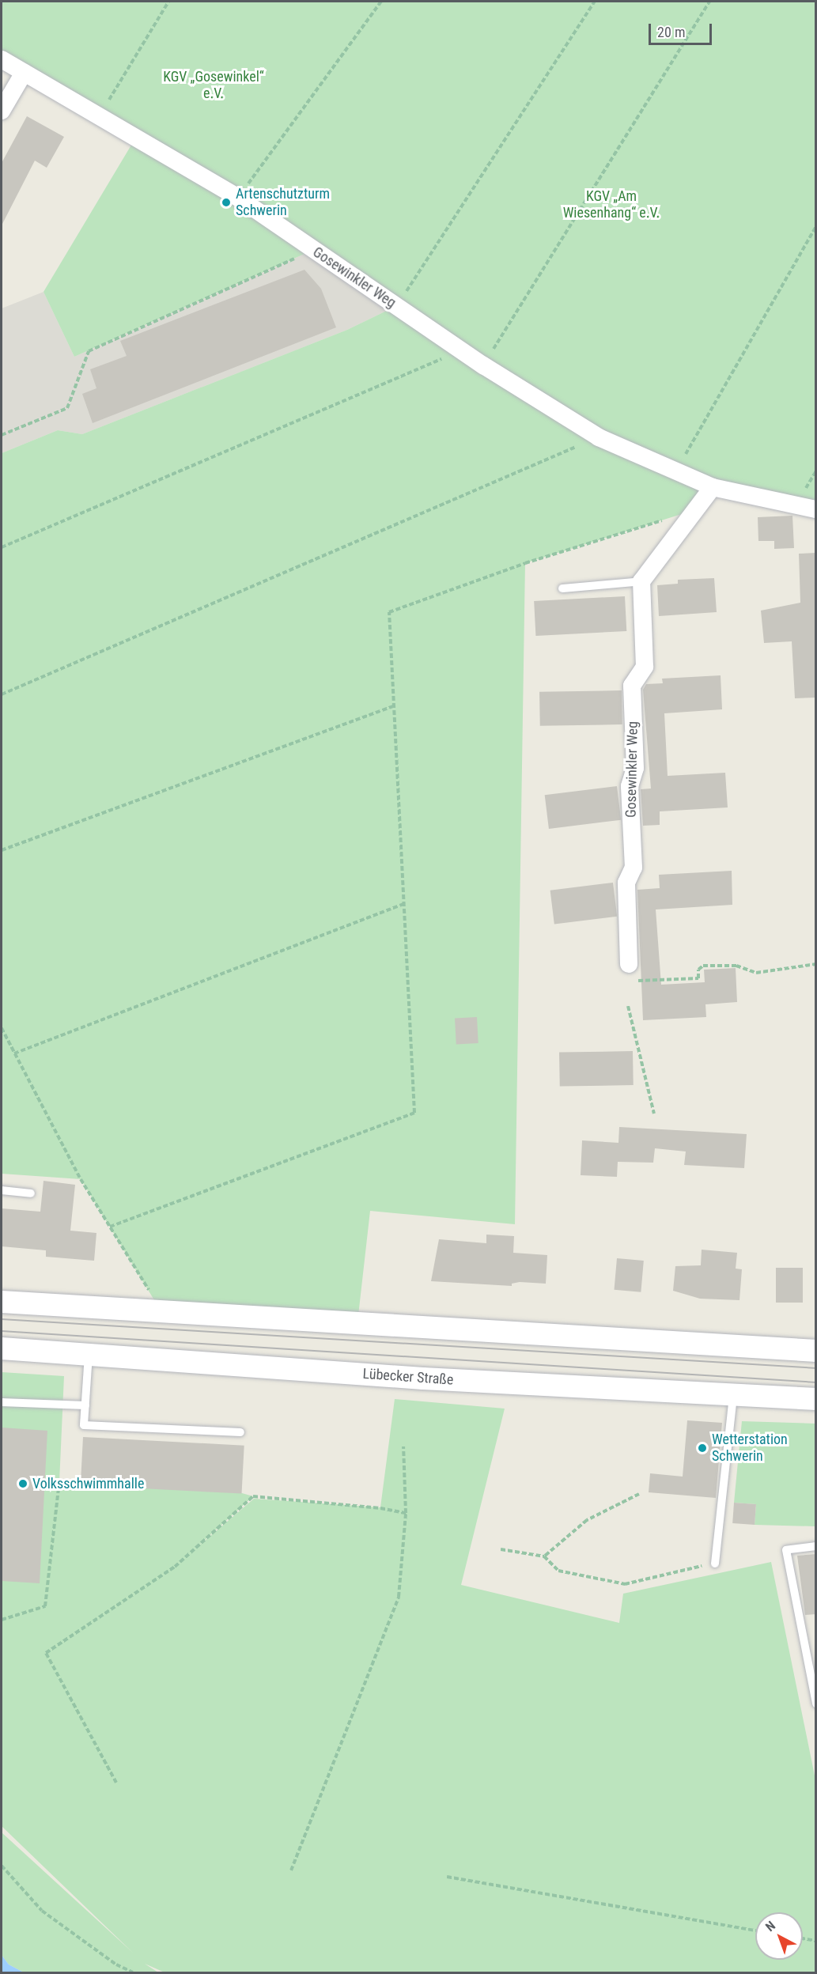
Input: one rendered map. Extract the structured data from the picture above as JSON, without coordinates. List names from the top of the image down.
{
  "streets": {
    "street": ["Gosewinkler Weg", "Lübecker Straße"]
  },
  "parks": ["KGV „Gosewinkel“ e.V.", "KGV „Am Wiesenhang“ e.V."],
  "places": ["Artenschutzturm Schwerin", "Wetterstation Schwerin", "Volksschwimmhalle"],
  "scale_bar": "20 m",
  "north": "top left"
}
